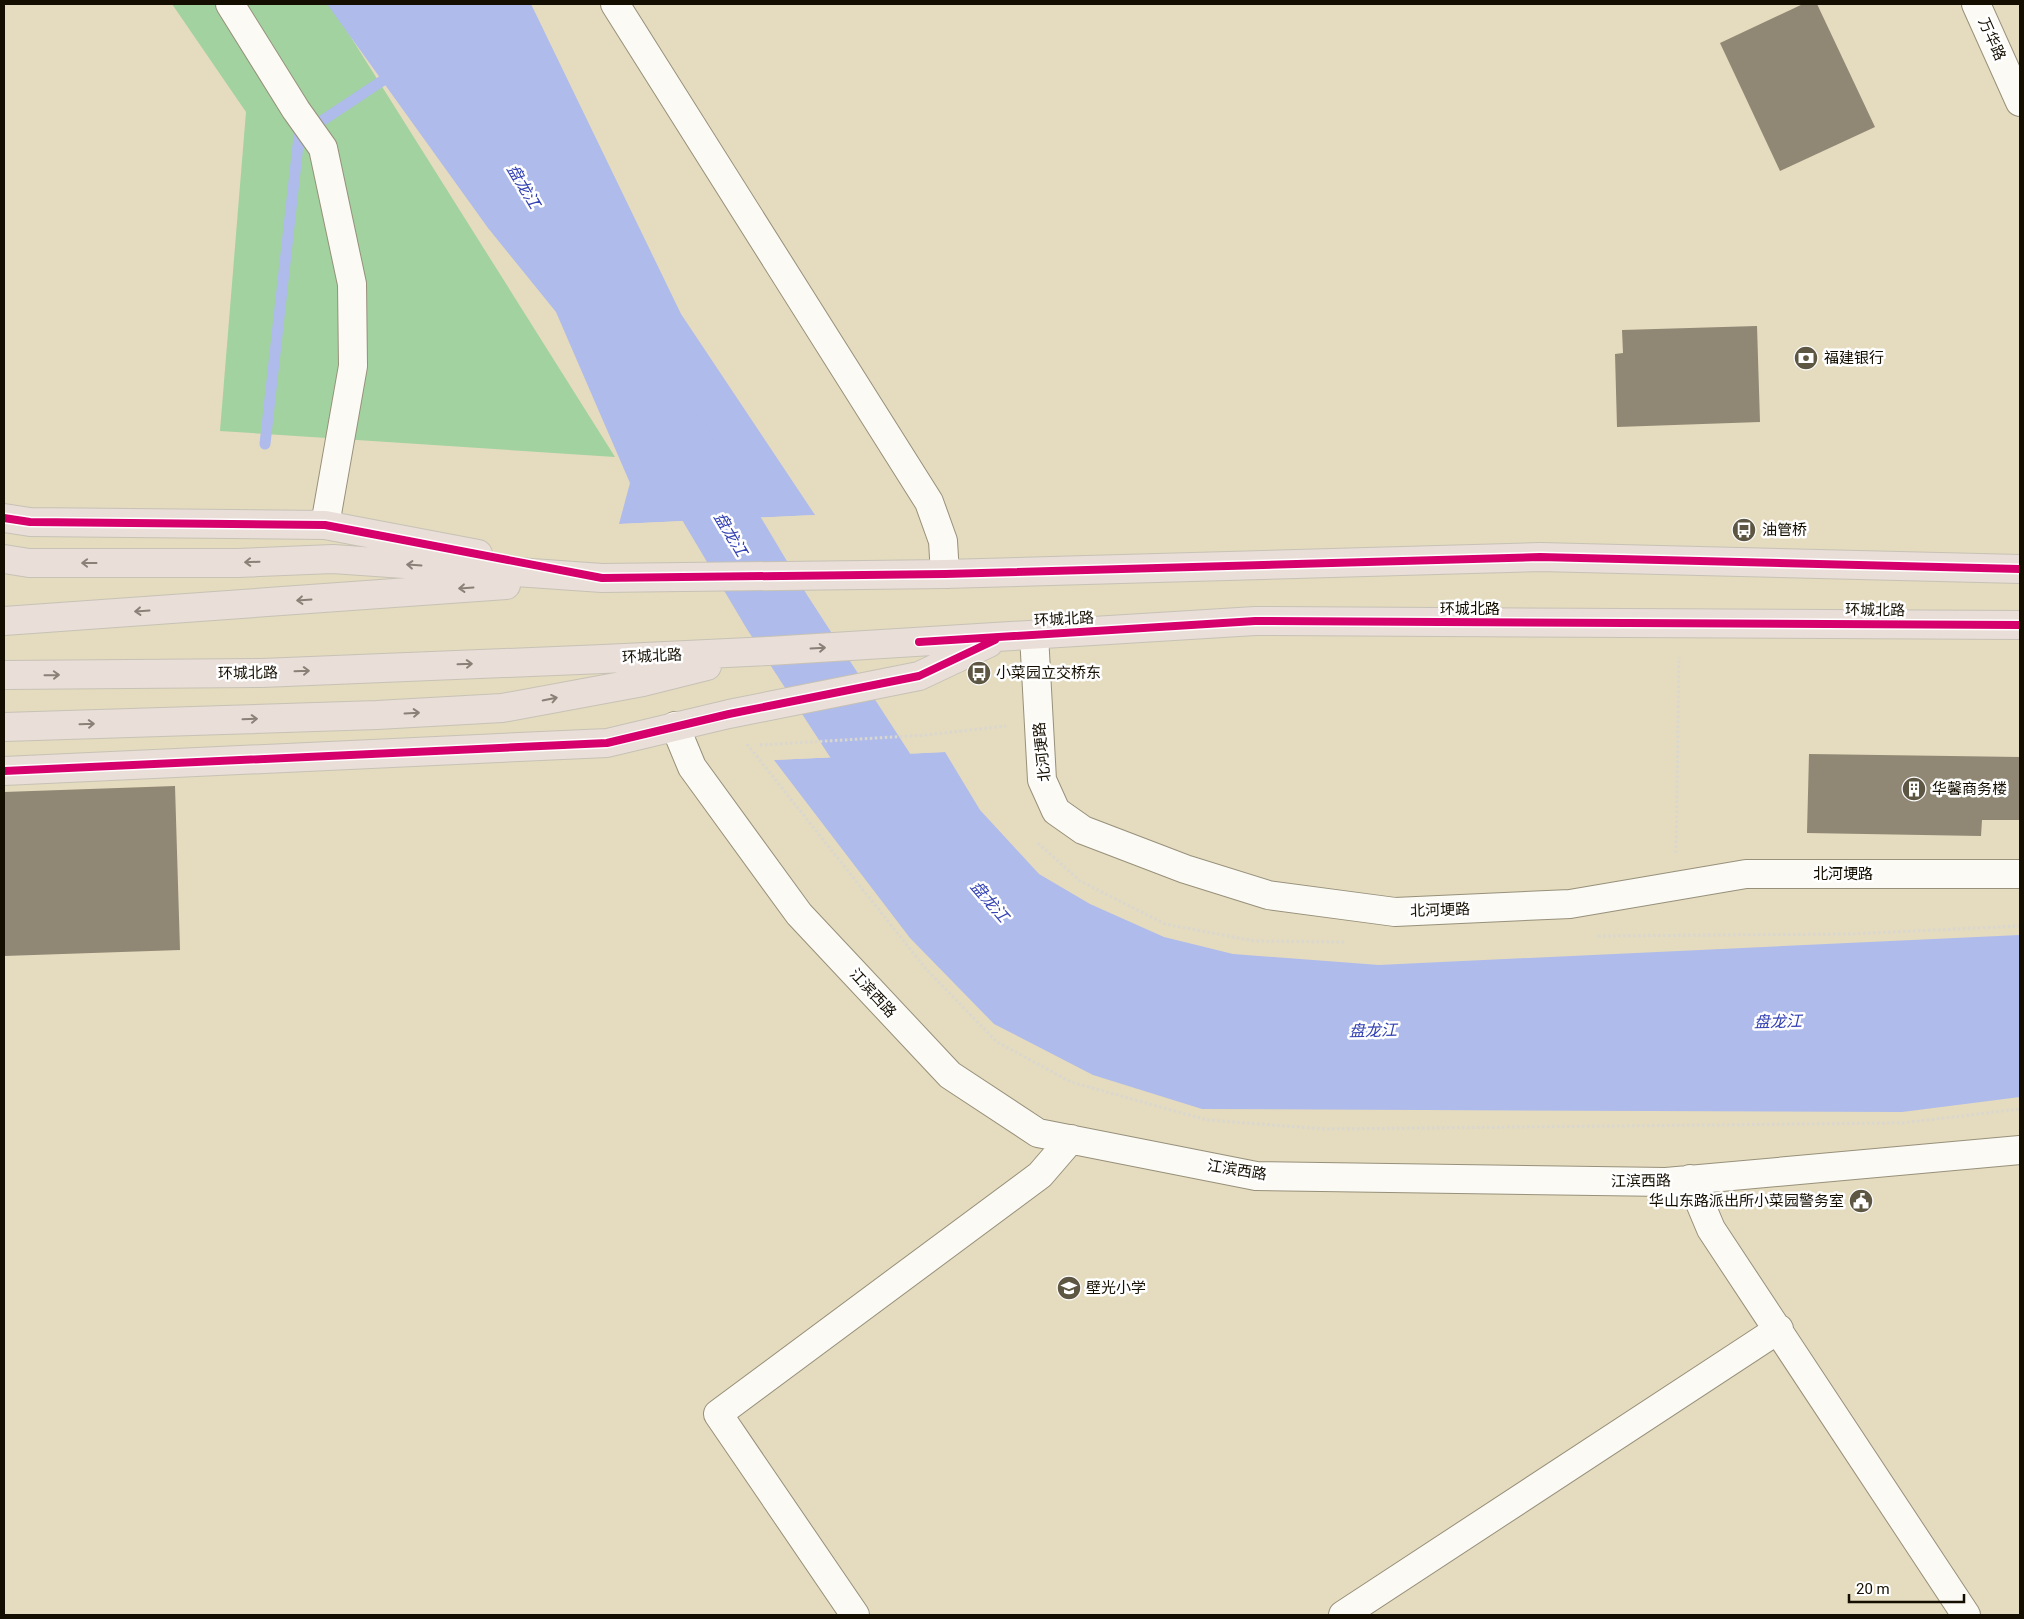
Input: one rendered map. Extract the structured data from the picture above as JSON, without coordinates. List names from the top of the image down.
{
  "streets": {
    "main road": ["环城北路"],
    "street": ["万华路", "北河埂路", "江滨西路"]
  },
  "crossings": [
    ["环城北路", "北河埂路"]
  ],
  "water": ["盘龙江"],
  "places": {
    "bank": ["福建银行"],
    "bus stop": ["油管桥", "小菜园立交桥东"],
    "building": ["华馨商务楼"],
    "public building": ["华山东路派出所小菜园警务室"],
    "school or university": ["壁光小学"]
  },
  "scale_bar": "20 m"
}
